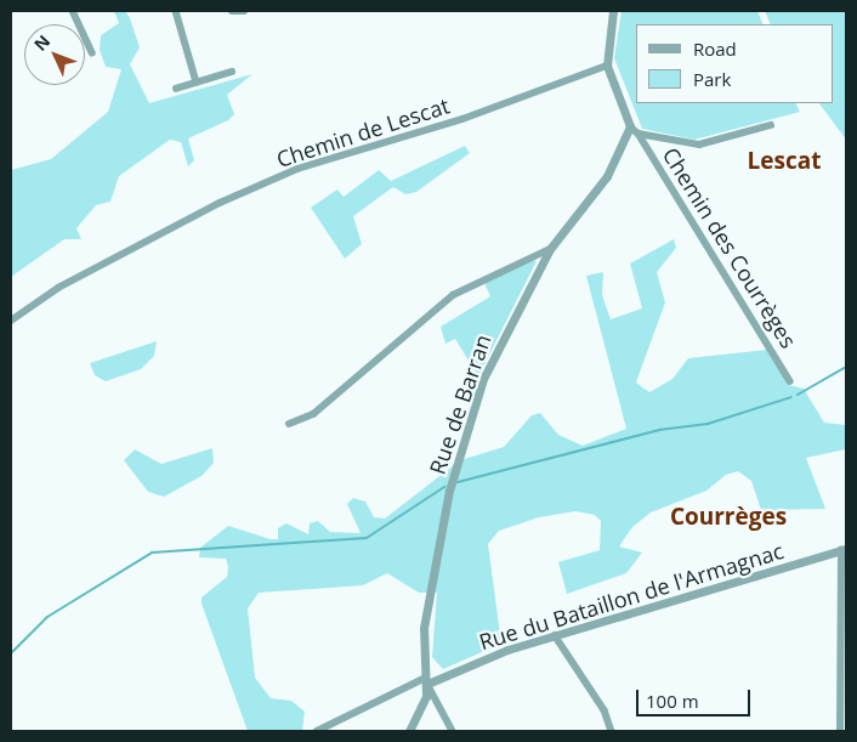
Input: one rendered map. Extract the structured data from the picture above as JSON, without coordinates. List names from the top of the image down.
{
  "streets": {
    "street": [
      "Chemin de Lescat",
      "Chemin des Courrèges",
      "Rue de Barran",
      "Rue du Bataillon de l'Armagnac"
    ]
  },
  "crossings": [
    ["Rue de Barran", "Rue du Bataillon de l'Armagnac"]
  ],
  "districts": ["Lescat", "Courrèges"],
  "legend": ["Road", "Park"],
  "scale_bar": "100 m",
  "north": "top left"
}
